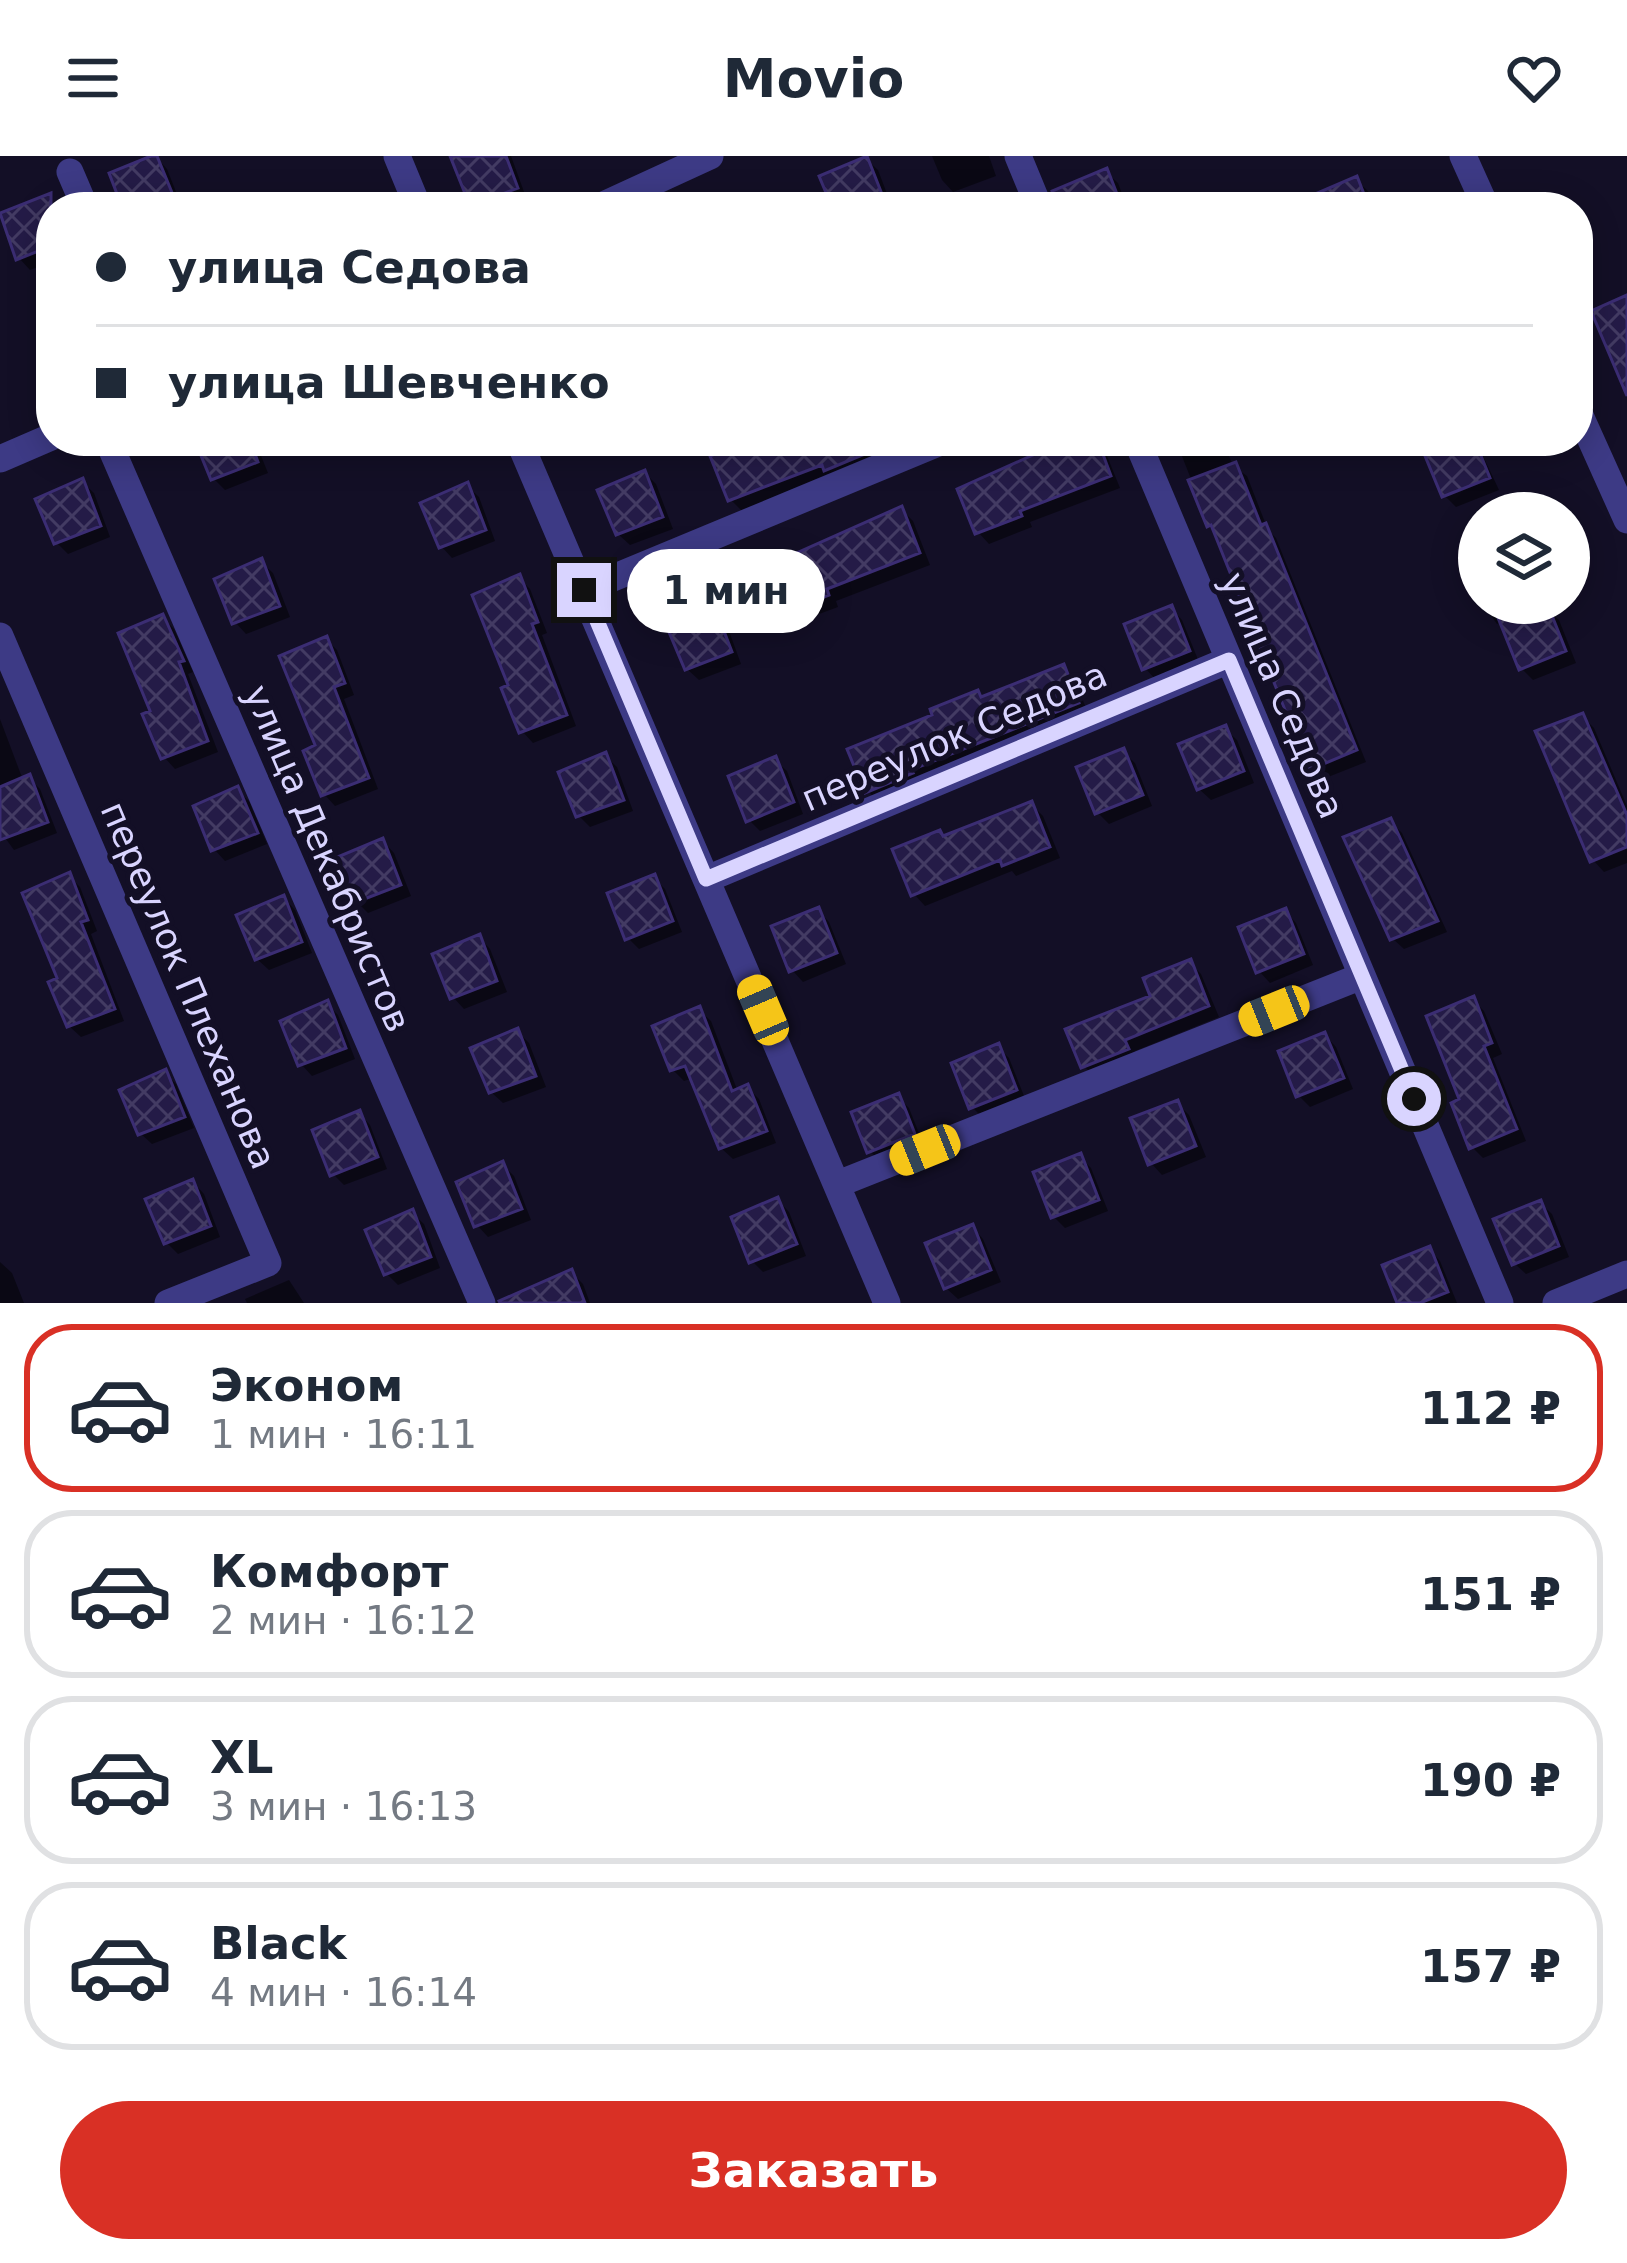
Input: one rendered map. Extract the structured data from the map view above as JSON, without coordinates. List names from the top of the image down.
{
  "streets": {
    "street": [
      "улица Седова",
      "переулок Седова",
      "улица Декабристов",
      "переулок Плеханова"
    ]
  },
  "crossings": [
    ["улица Седова", "переулок Седова"]
  ],
  "page": {
    "header": "Movio",
    "banner": ["улица Седова", "улица Шевченко"],
    "bubble": "1 мин",
    "list": [
      {
        "name": "Эконом",
        "note": "1 мин · 16:11",
        "value": "112 ₽"
      },
      {
        "name": "Комфорт",
        "note": "2 мин · 16:12",
        "value": "151 ₽"
      },
      {
        "name": "XL",
        "note": "3 мин · 16:13",
        "value": "190 ₽"
      },
      {
        "name": "Black",
        "note": "4 мин · 16:14",
        "value": "157 ₽"
      }
    ],
    "buttons": "Заказать"
  }
}
